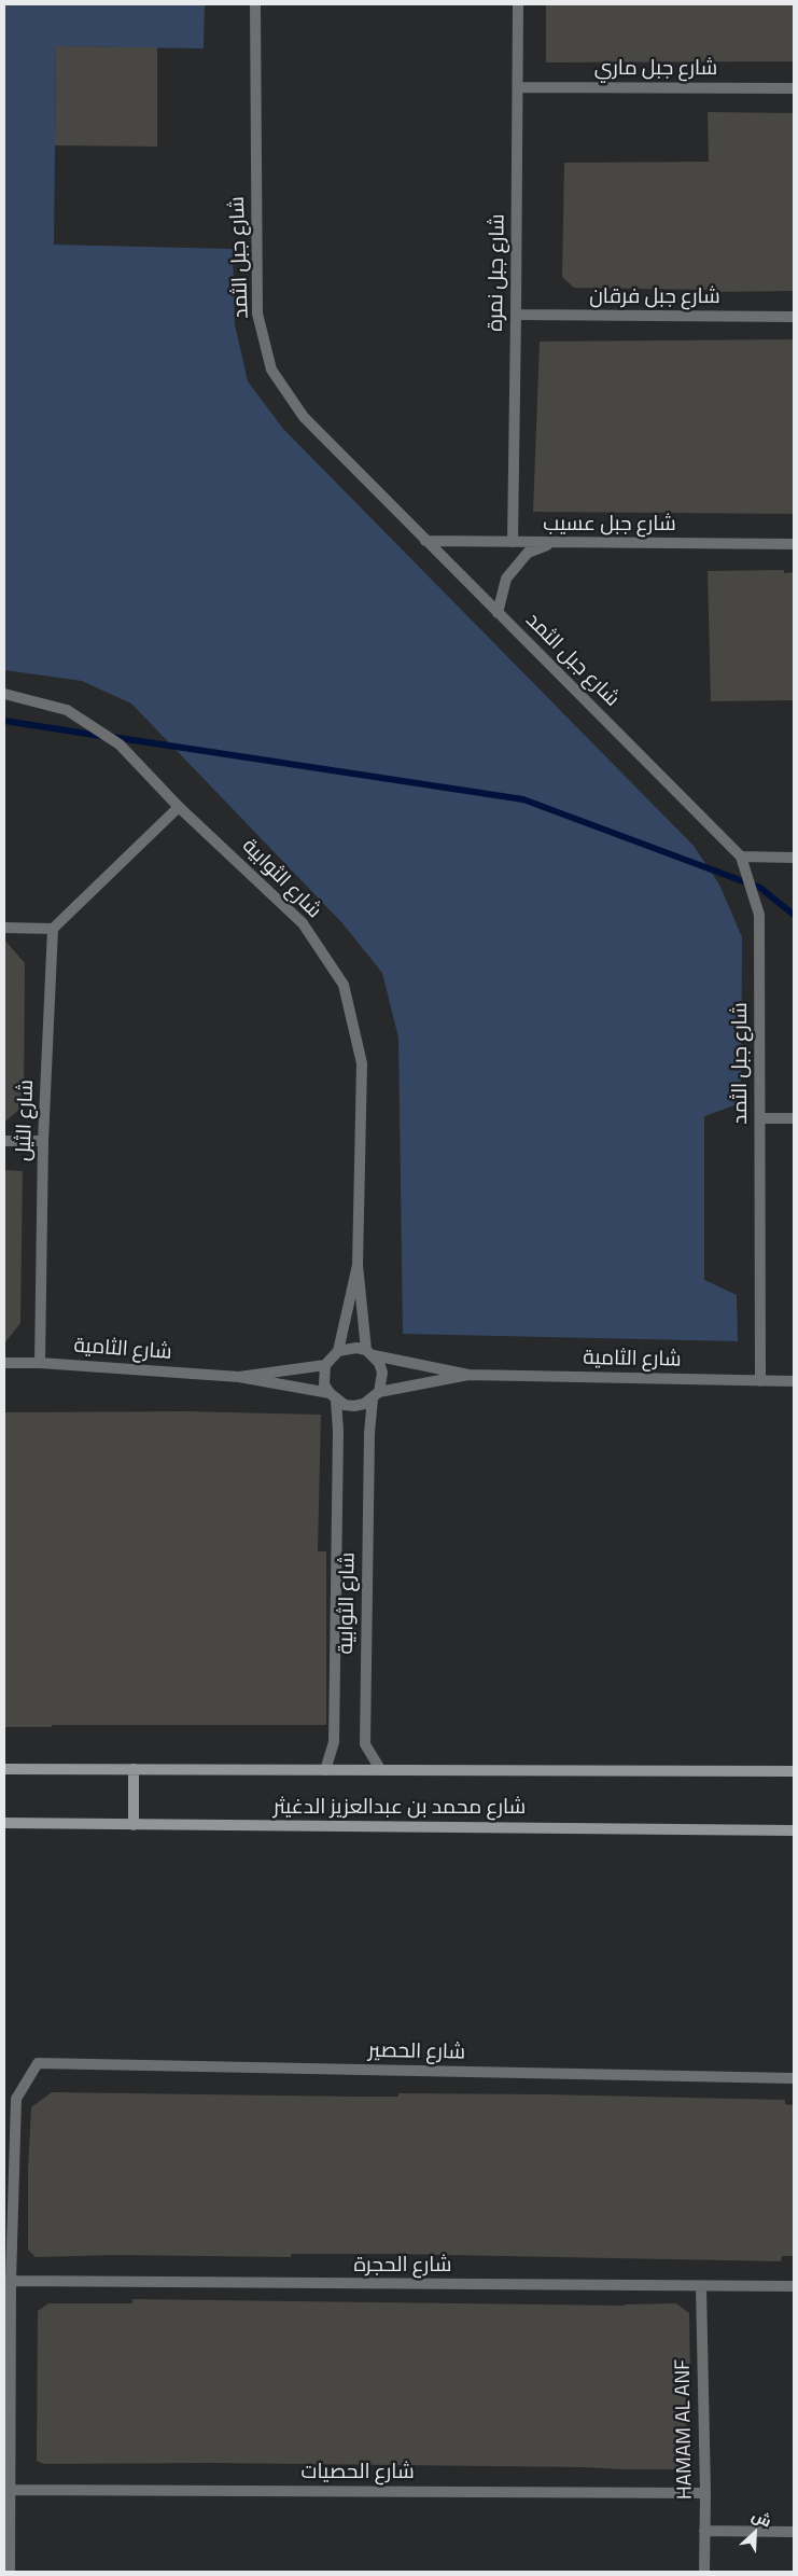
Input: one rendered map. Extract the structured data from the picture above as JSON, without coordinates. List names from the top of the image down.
{
  "streets": {
    "street": [
      "شارع جبل ماري",
      "شارع جبل الثمد",
      "شارع جبل نمرة",
      "شارع جبل فرقان",
      "شارع جبل عسيب",
      "شارع الثوابية",
      "شارع الثيل",
      "شارع الثامية",
      "شارع محمد بن عبدالعزيز الدغيثر",
      "شارع الحصير",
      "شارع الحجرة",
      "HAMAM AL ANF",
      "شارع الحصيات"
    ]
  },
  "crossings": [
    ["شارع جبل ماري", "شارع جبل نمرة"],
    ["شارع جبل الثمد", "شارع جبل عسيب"],
    ["شارع جبل الثمد", "شارع الثامية"],
    ["شارع جبل نمرة", "شارع جبل فرقان"],
    ["شارع جبل نمرة", "شارع جبل عسيب"],
    ["شارع الثوابية", "شارع محمد بن عبدالعزيز الدغيثر"],
    ["شارع الثيل", "شارع الثامية"],
    ["شارع الحصير", "شارع الحجرة"],
    ["شارع الحجرة", "HAMAM AL ANF"],
    ["HAMAM AL ANF", "شارع الحصيات"]
  ],
  "north": "top right"
}
